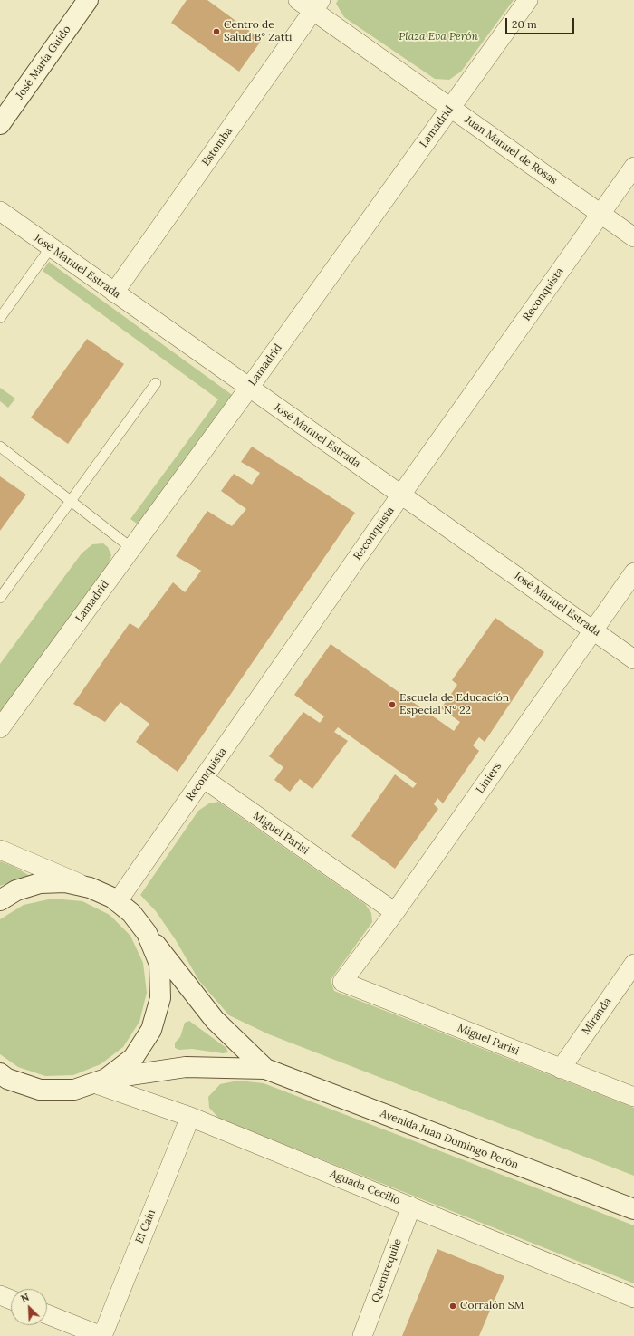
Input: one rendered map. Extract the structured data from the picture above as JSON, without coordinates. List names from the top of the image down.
{
  "streets": {
    "main road": ["José María Guido", "Avenida Juan Domingo Perón"],
    "street": [
      "Lamadrid",
      "Estomba",
      "Juan Manuel de Rosas",
      "José Manuel Estrada",
      "Reconquista",
      "Liniers",
      "Miguel Parisi",
      "Miranda",
      "Aguada Cecilio",
      "El Caín",
      "Quentrequile"
    ]
  },
  "crossings": [
    ["Lamadrid", "Juan Manuel de Rosas"],
    ["Lamadrid", "José Manuel Estrada"],
    ["Estomba", "Juan Manuel de Rosas"],
    ["Estomba", "José Manuel Estrada"],
    ["Juan Manuel de Rosas", "Reconquista"],
    ["José Manuel Estrada", "Reconquista"],
    ["José Manuel Estrada", "Liniers"],
    ["Reconquista", "Miguel Parisi"],
    ["Reconquista", "Avenida Juan Domingo Perón"],
    ["Liniers", "Miguel Parisi"],
    ["Miguel Parisi", "Miranda"],
    ["Avenida Juan Domingo Perón", "Aguada Cecilio"],
    ["Aguada Cecilio", "El Caín"],
    ["Aguada Cecilio", "Quentrequile"]
  ],
  "parks": ["Plaza Eva Perón"],
  "places": ["Centro de Salud B° Zatti", "Escuela de Educación Especial N° 22", "Corralón SM"],
  "scale_bar": "20 m",
  "north": "top left"
}
